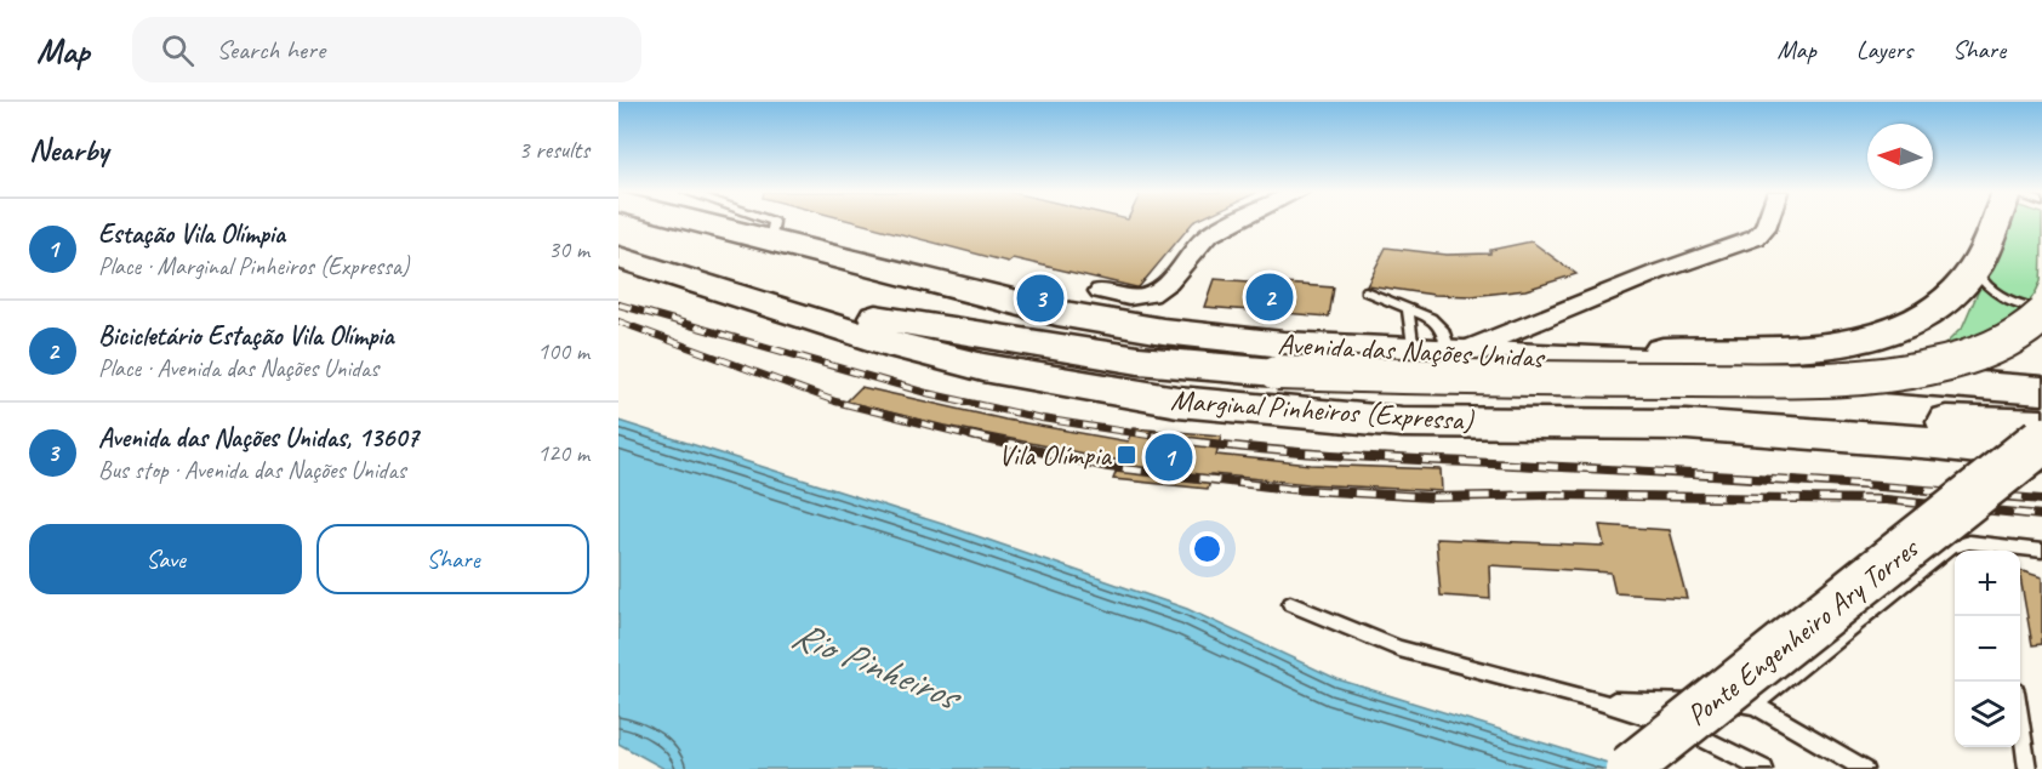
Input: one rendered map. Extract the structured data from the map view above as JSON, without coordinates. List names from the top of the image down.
{
  "streets": {
    "highway": ["Avenida das Nações Unidas", "Marginal Pinheiros (Expressa)", "Ponte Engenheiro Ary Torres"]
  },
  "water": ["Rio Pinheiros"],
  "places": {
    "transit": ["Vila Olímpia"]
  },
  "north": "left",
  "page": {
    "header": "Map",
    "search": "Search here",
    "nav": ["Map", "Layers", "Share"],
    "heading": ["Nearby", "3 results"],
    "list": [
      {
        "mark": "1",
        "name": "Estação Vila Olímpia",
        "note": "Place · Marginal Pinheiros (Expressa)",
        "value": "30 m"
      },
      {
        "mark": "2",
        "name": "Bicicletário Estação Vila Olímpia",
        "note": "Place · Avenida das Nações Unidas",
        "value": "100 m"
      },
      {
        "mark": "3",
        "name": "Avenida das Nações Unidas, 13607",
        "note": "Bus stop · Avenida das Nações Unidas",
        "value": "120 m"
      }
    ],
    "pins": ["2", "3", "1"],
    "buttons": ["Save", "Share"],
    "map_buttons": ["+", "−"]
  }
}
